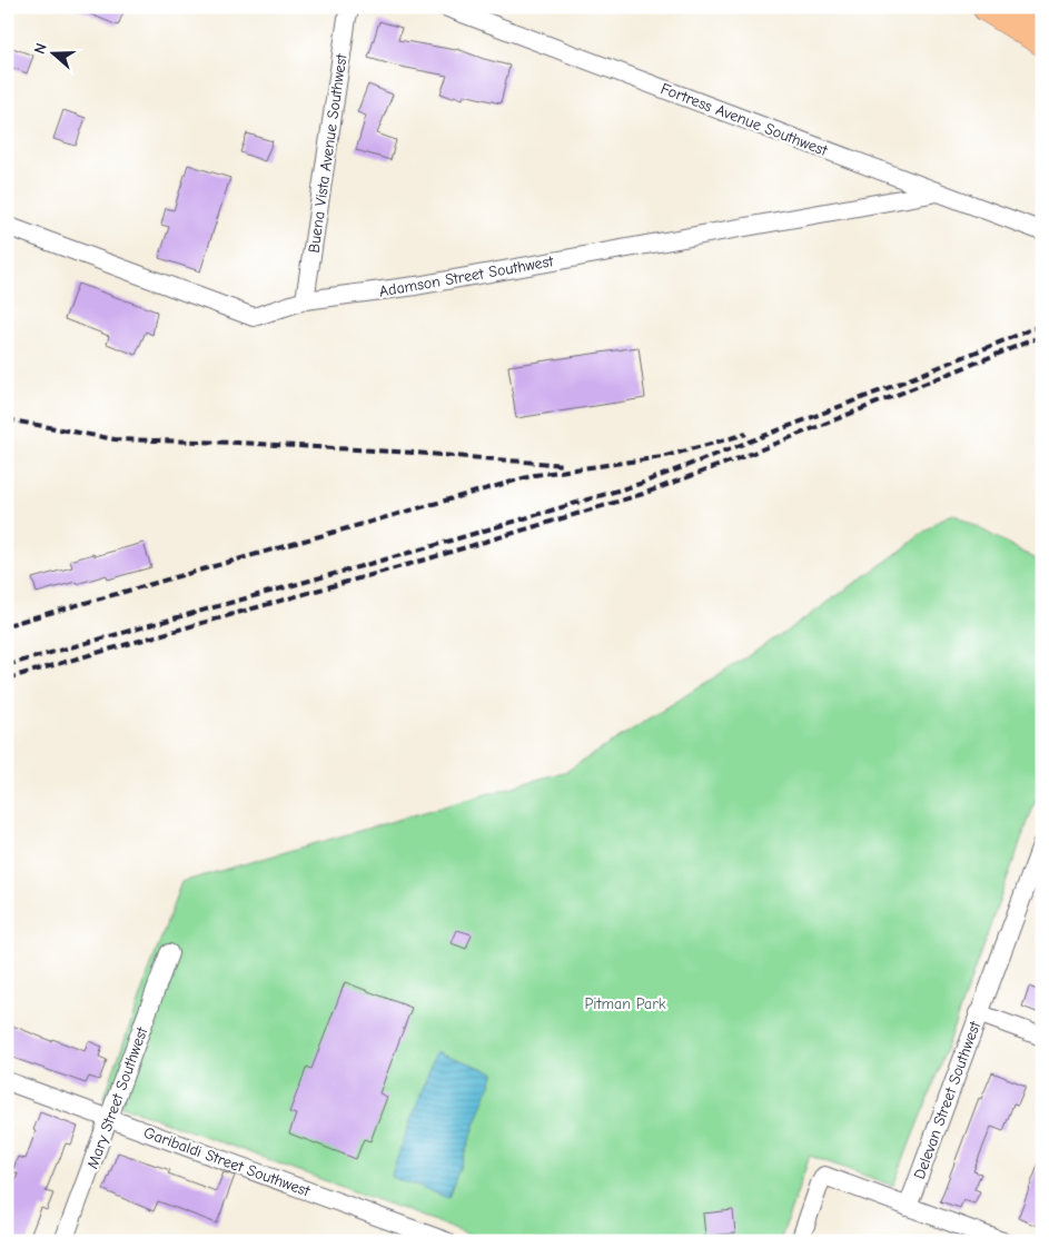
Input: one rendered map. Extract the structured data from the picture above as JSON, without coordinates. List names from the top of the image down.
{
  "streets": {
    "street": [
      "Fortress Avenue Southwest",
      "Buena Vista Avenue Southwest",
      "Adamson Street Southwest",
      "Mary Street Southwest",
      "Delevan Street Southwest",
      "Garibaldi Street Southwest"
    ]
  },
  "crossings": [
    ["Fortress Avenue Southwest", "Adamson Street Southwest"],
    ["Buena Vista Avenue Southwest", "Adamson Street Southwest"],
    ["Mary Street Southwest", "Garibaldi Street Southwest"]
  ],
  "parks": ["Pitman Park"],
  "north": "left"
}
